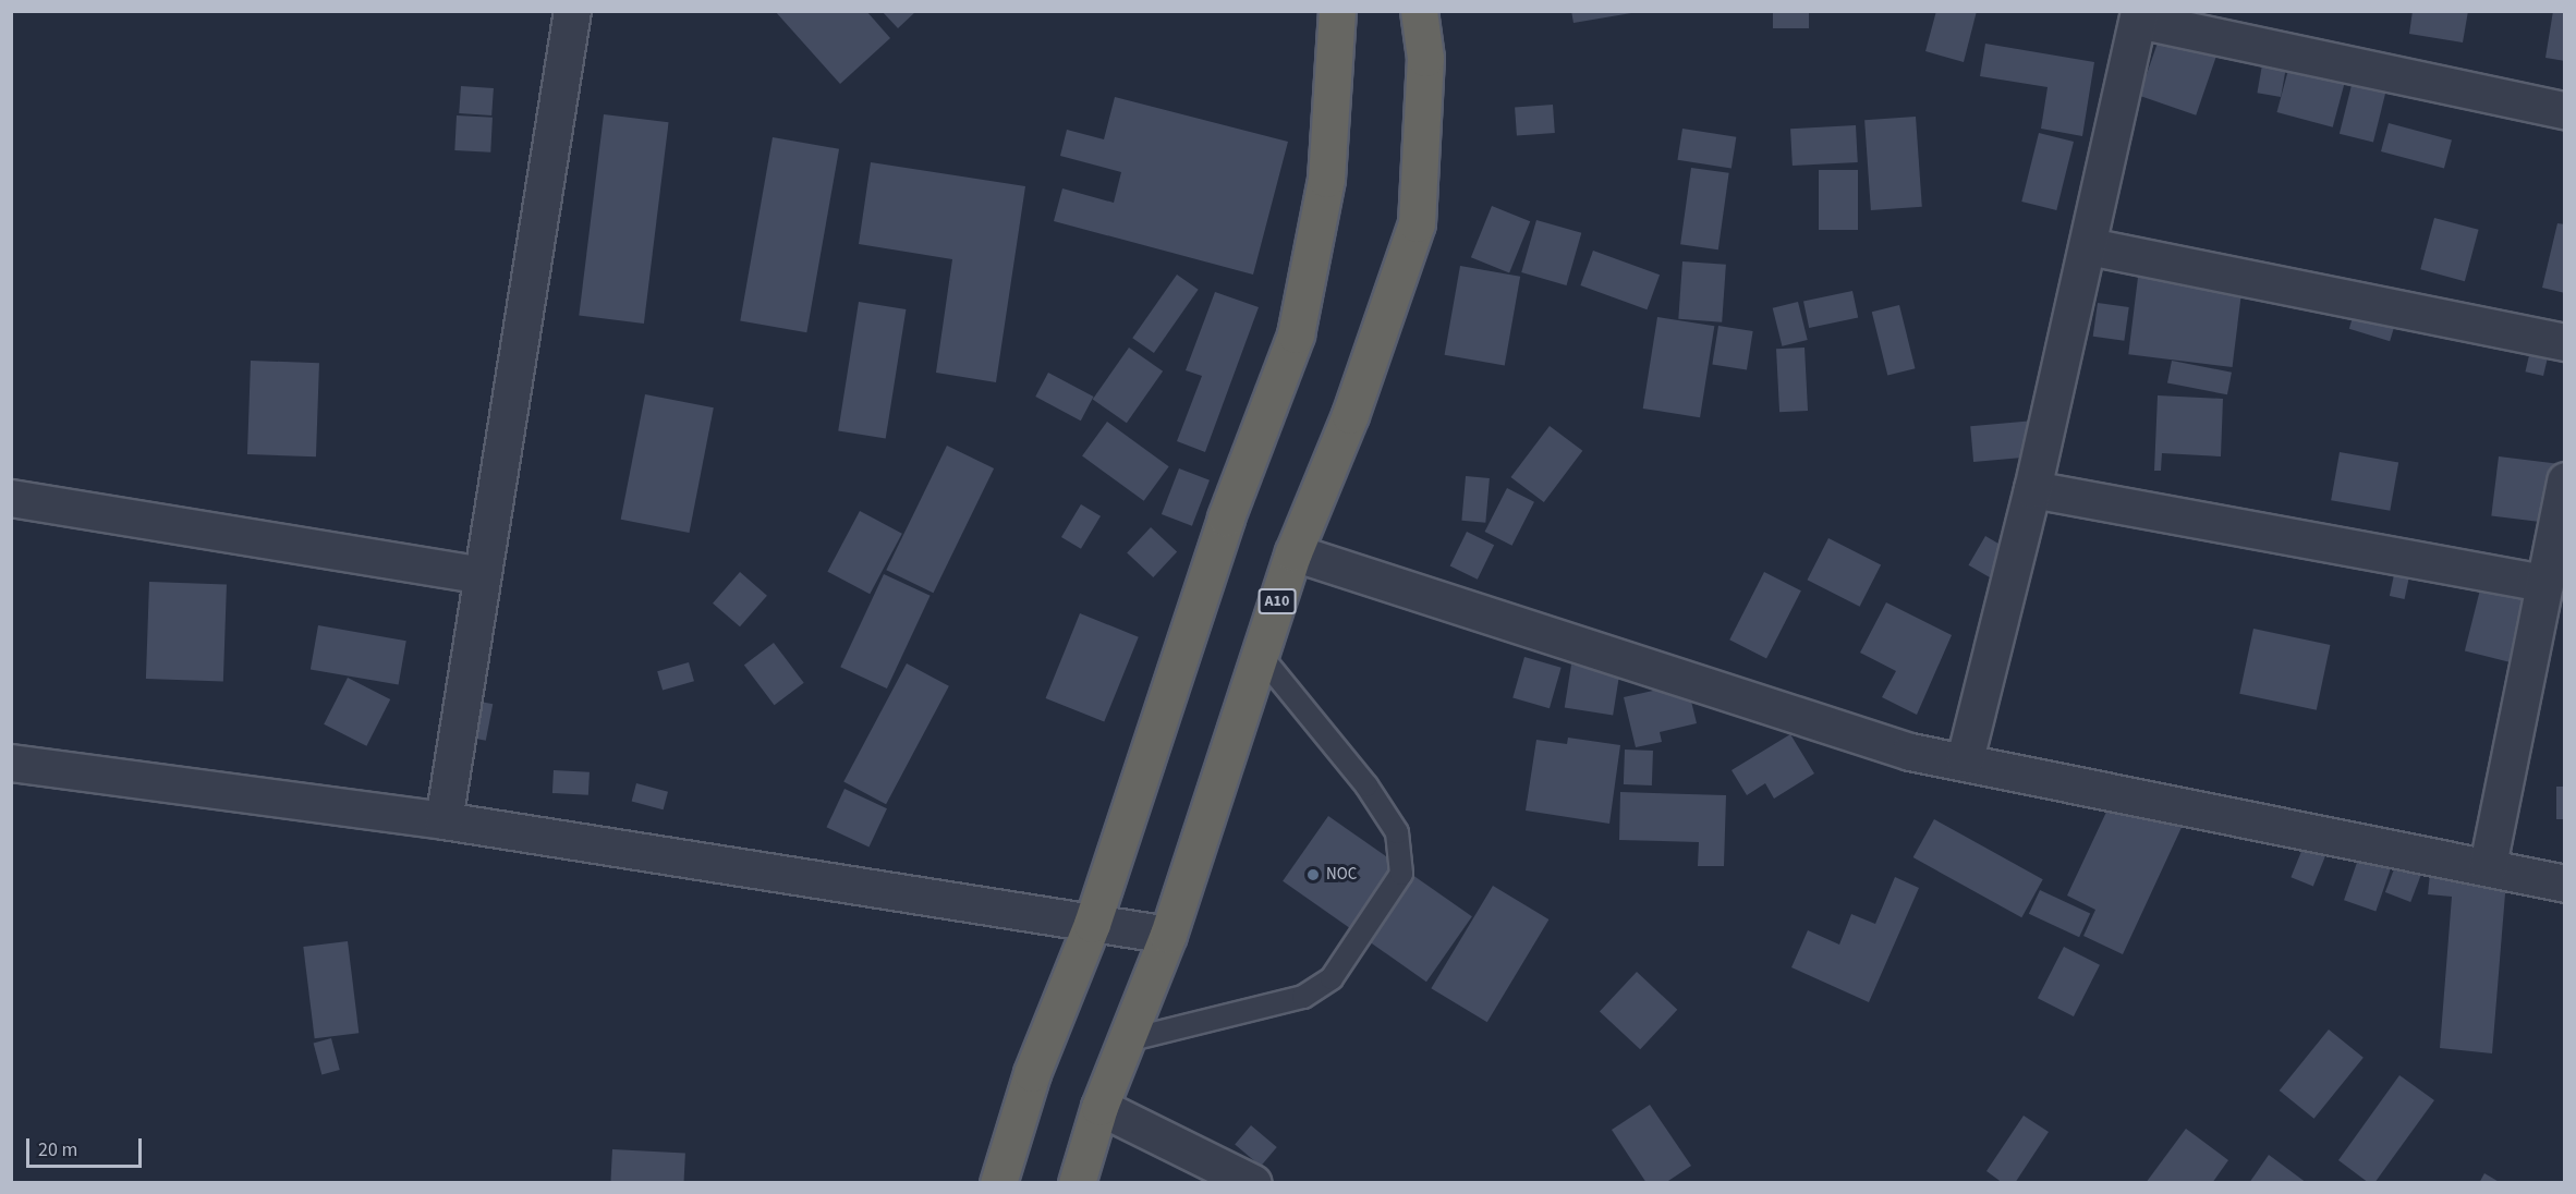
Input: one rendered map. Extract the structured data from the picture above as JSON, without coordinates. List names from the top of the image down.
{
  "streets": {
    "highway": ["A10"]
  },
  "places": ["NOC"],
  "scale_bar": "20 m"
}
